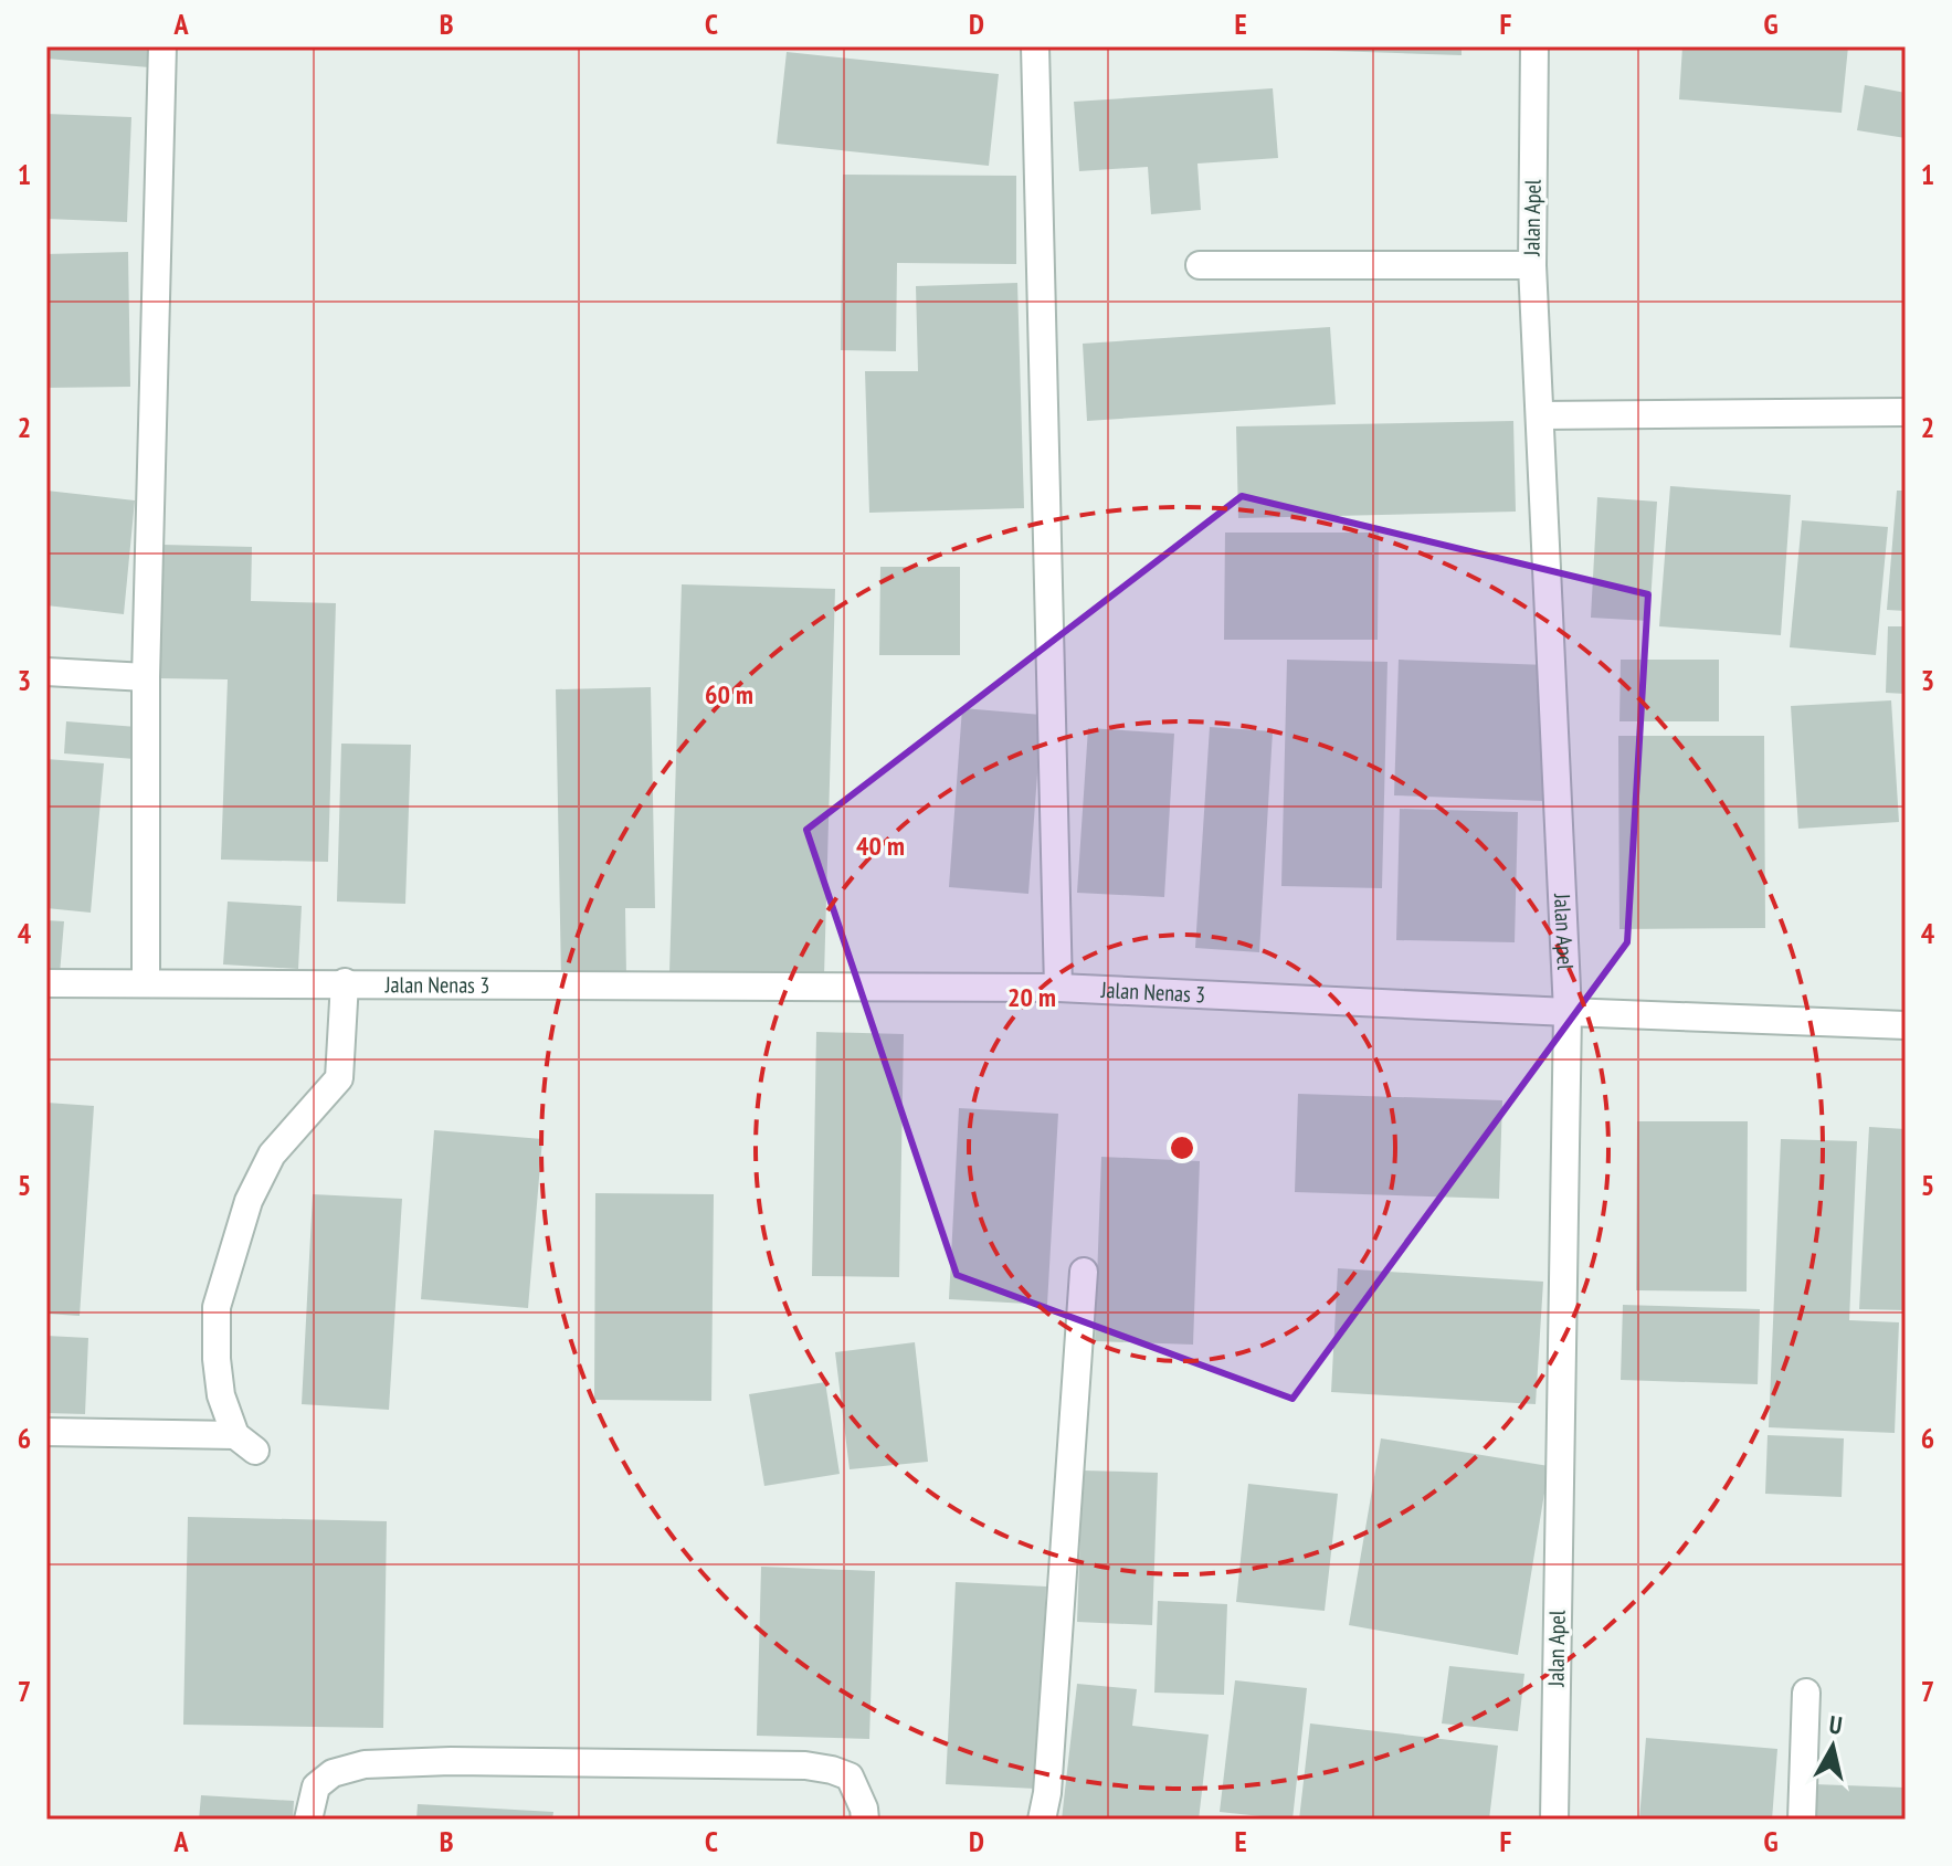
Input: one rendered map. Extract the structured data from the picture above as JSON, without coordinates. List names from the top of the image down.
{
  "streets": {
    "street": ["Jalan Apel", "Jalan Nenas 3"]
  },
  "crossings": [
    ["Jalan Apel", "Jalan Nenas 3"]
  ],
  "north": "top",
  "grid": {
    "columns": [
      "A",
      "B",
      "C",
      "D",
      "E",
      "F",
      "G"
    ],
    "rows": [
      "1",
      "2",
      "3",
      "4",
      "5",
      "6",
      "7"
    ]
  },
  "rings": ["60 m", "40 m", "20 m"]
}
